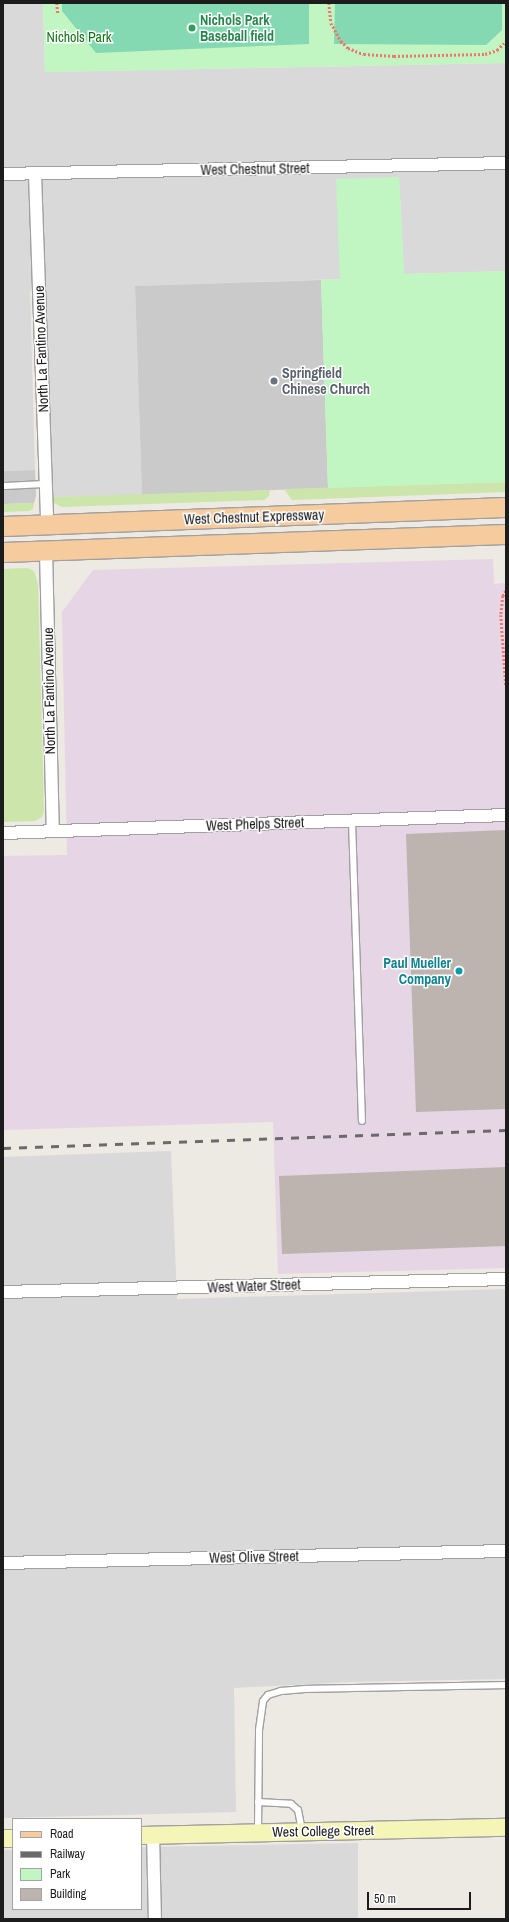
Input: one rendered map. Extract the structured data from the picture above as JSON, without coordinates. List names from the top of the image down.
{
  "streets": {
    "main road": ["West Chestnut Expressway", "West College Street"],
    "street": [
      "West Chestnut Street",
      "North La Fantino Avenue",
      "West Phelps Street",
      "West Water Street",
      "West Olive Street"
    ]
  },
  "crossings": [
    ["West Chestnut Street", "North La Fantino Avenue"],
    ["North La Fantino Avenue", "West Chestnut Expressway"],
    ["North La Fantino Avenue", "West Phelps Street"]
  ],
  "parks": ["Nichols Park"],
  "places": ["Nichols Park Baseball field", "Springfield Chinese Church", "Paul Mueller Company"],
  "legend": [
    "Road",
    "Railway",
    "Park",
    "Building"
  ],
  "scale_bar": "50 m"
}
